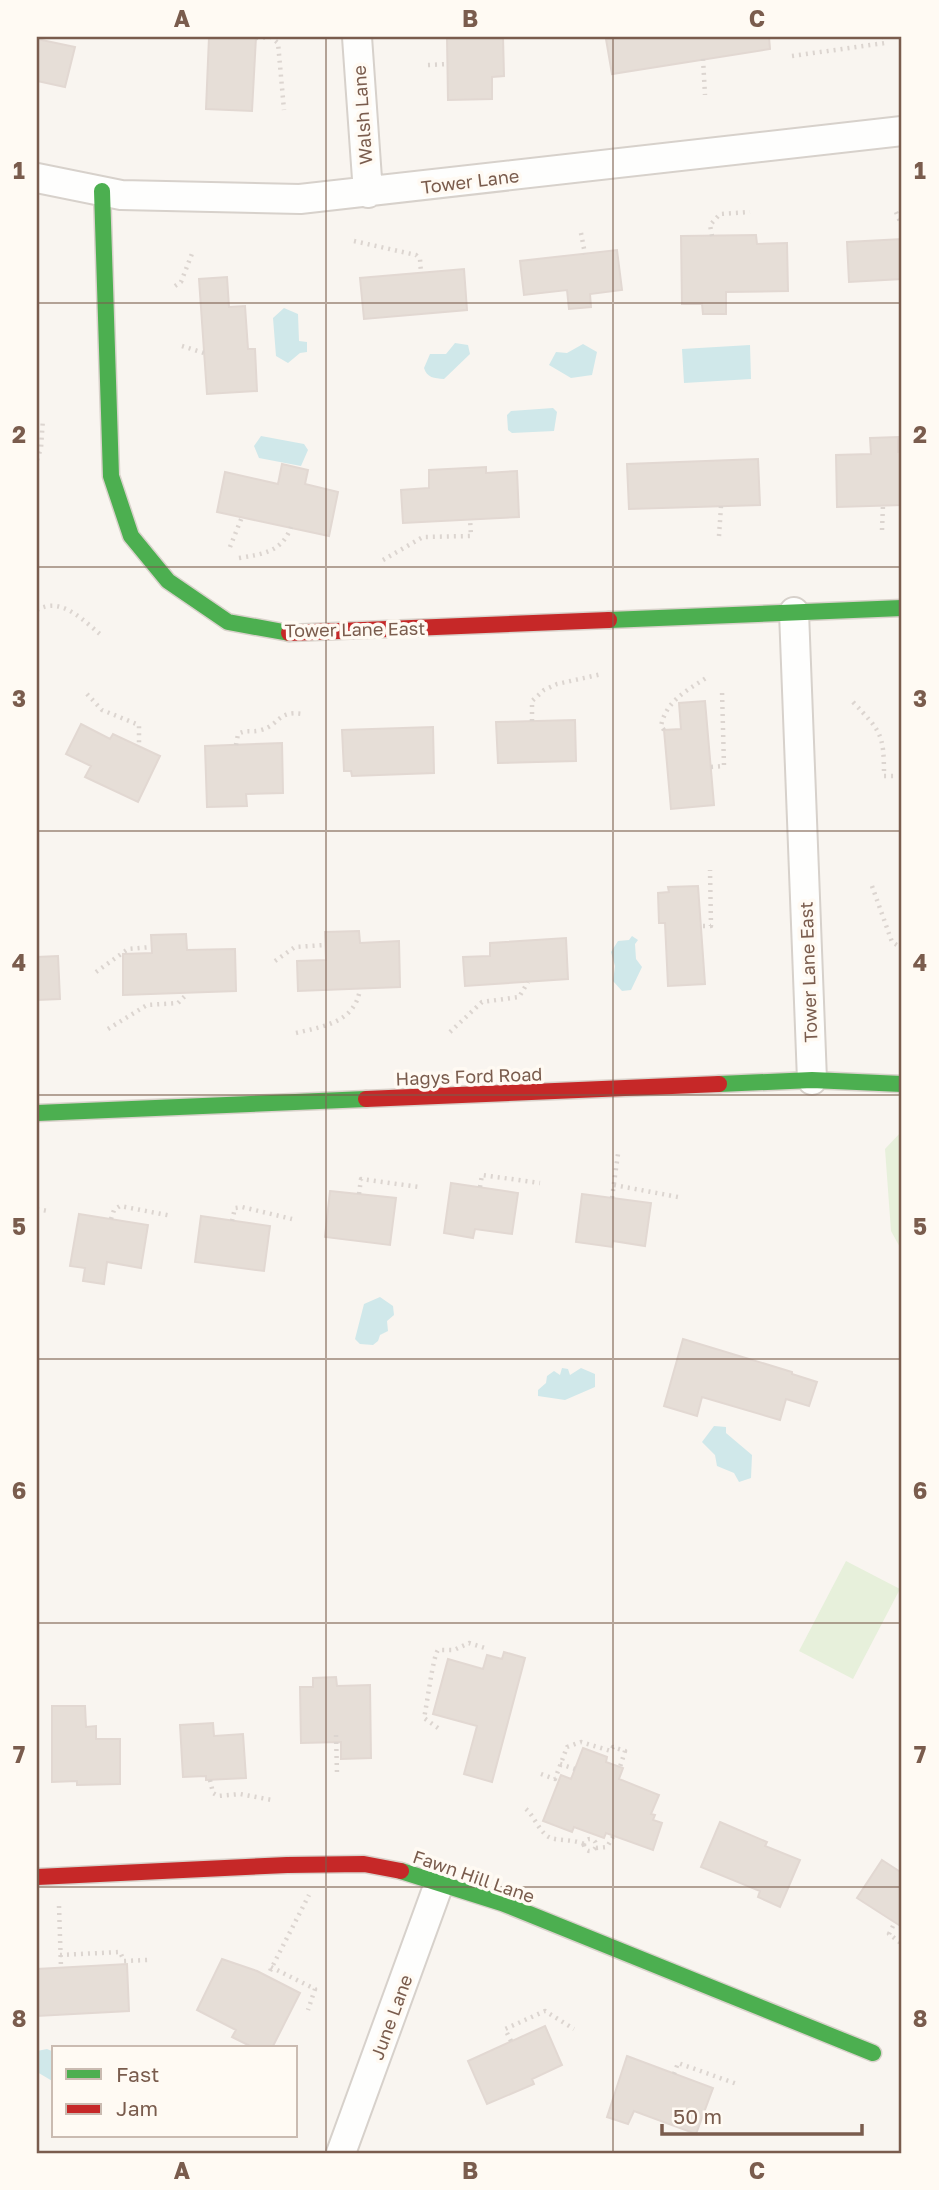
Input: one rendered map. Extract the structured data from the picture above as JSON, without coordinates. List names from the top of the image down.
{
  "streets": {
    "street": [
      "Walsh Lane",
      "Tower Lane",
      "Tower Lane East",
      "Hagys Ford Road",
      "Fawn Hill Lane",
      "June Lane"
    ]
  },
  "crossings": [
    ["Walsh Lane", "Tower Lane"],
    ["Tower Lane", "Tower Lane East"],
    ["Tower Lane East", "Hagys Ford Road"],
    ["Fawn Hill Lane", "June Lane"]
  ],
  "legend": ["Fast", "Jam"],
  "scale_bar": "50 m",
  "grid": {
    "columns": ["A", "B", "C"],
    "rows": [
      "1",
      "2",
      "3",
      "4",
      "5",
      "6",
      "7",
      "8"
    ]
  }
}
